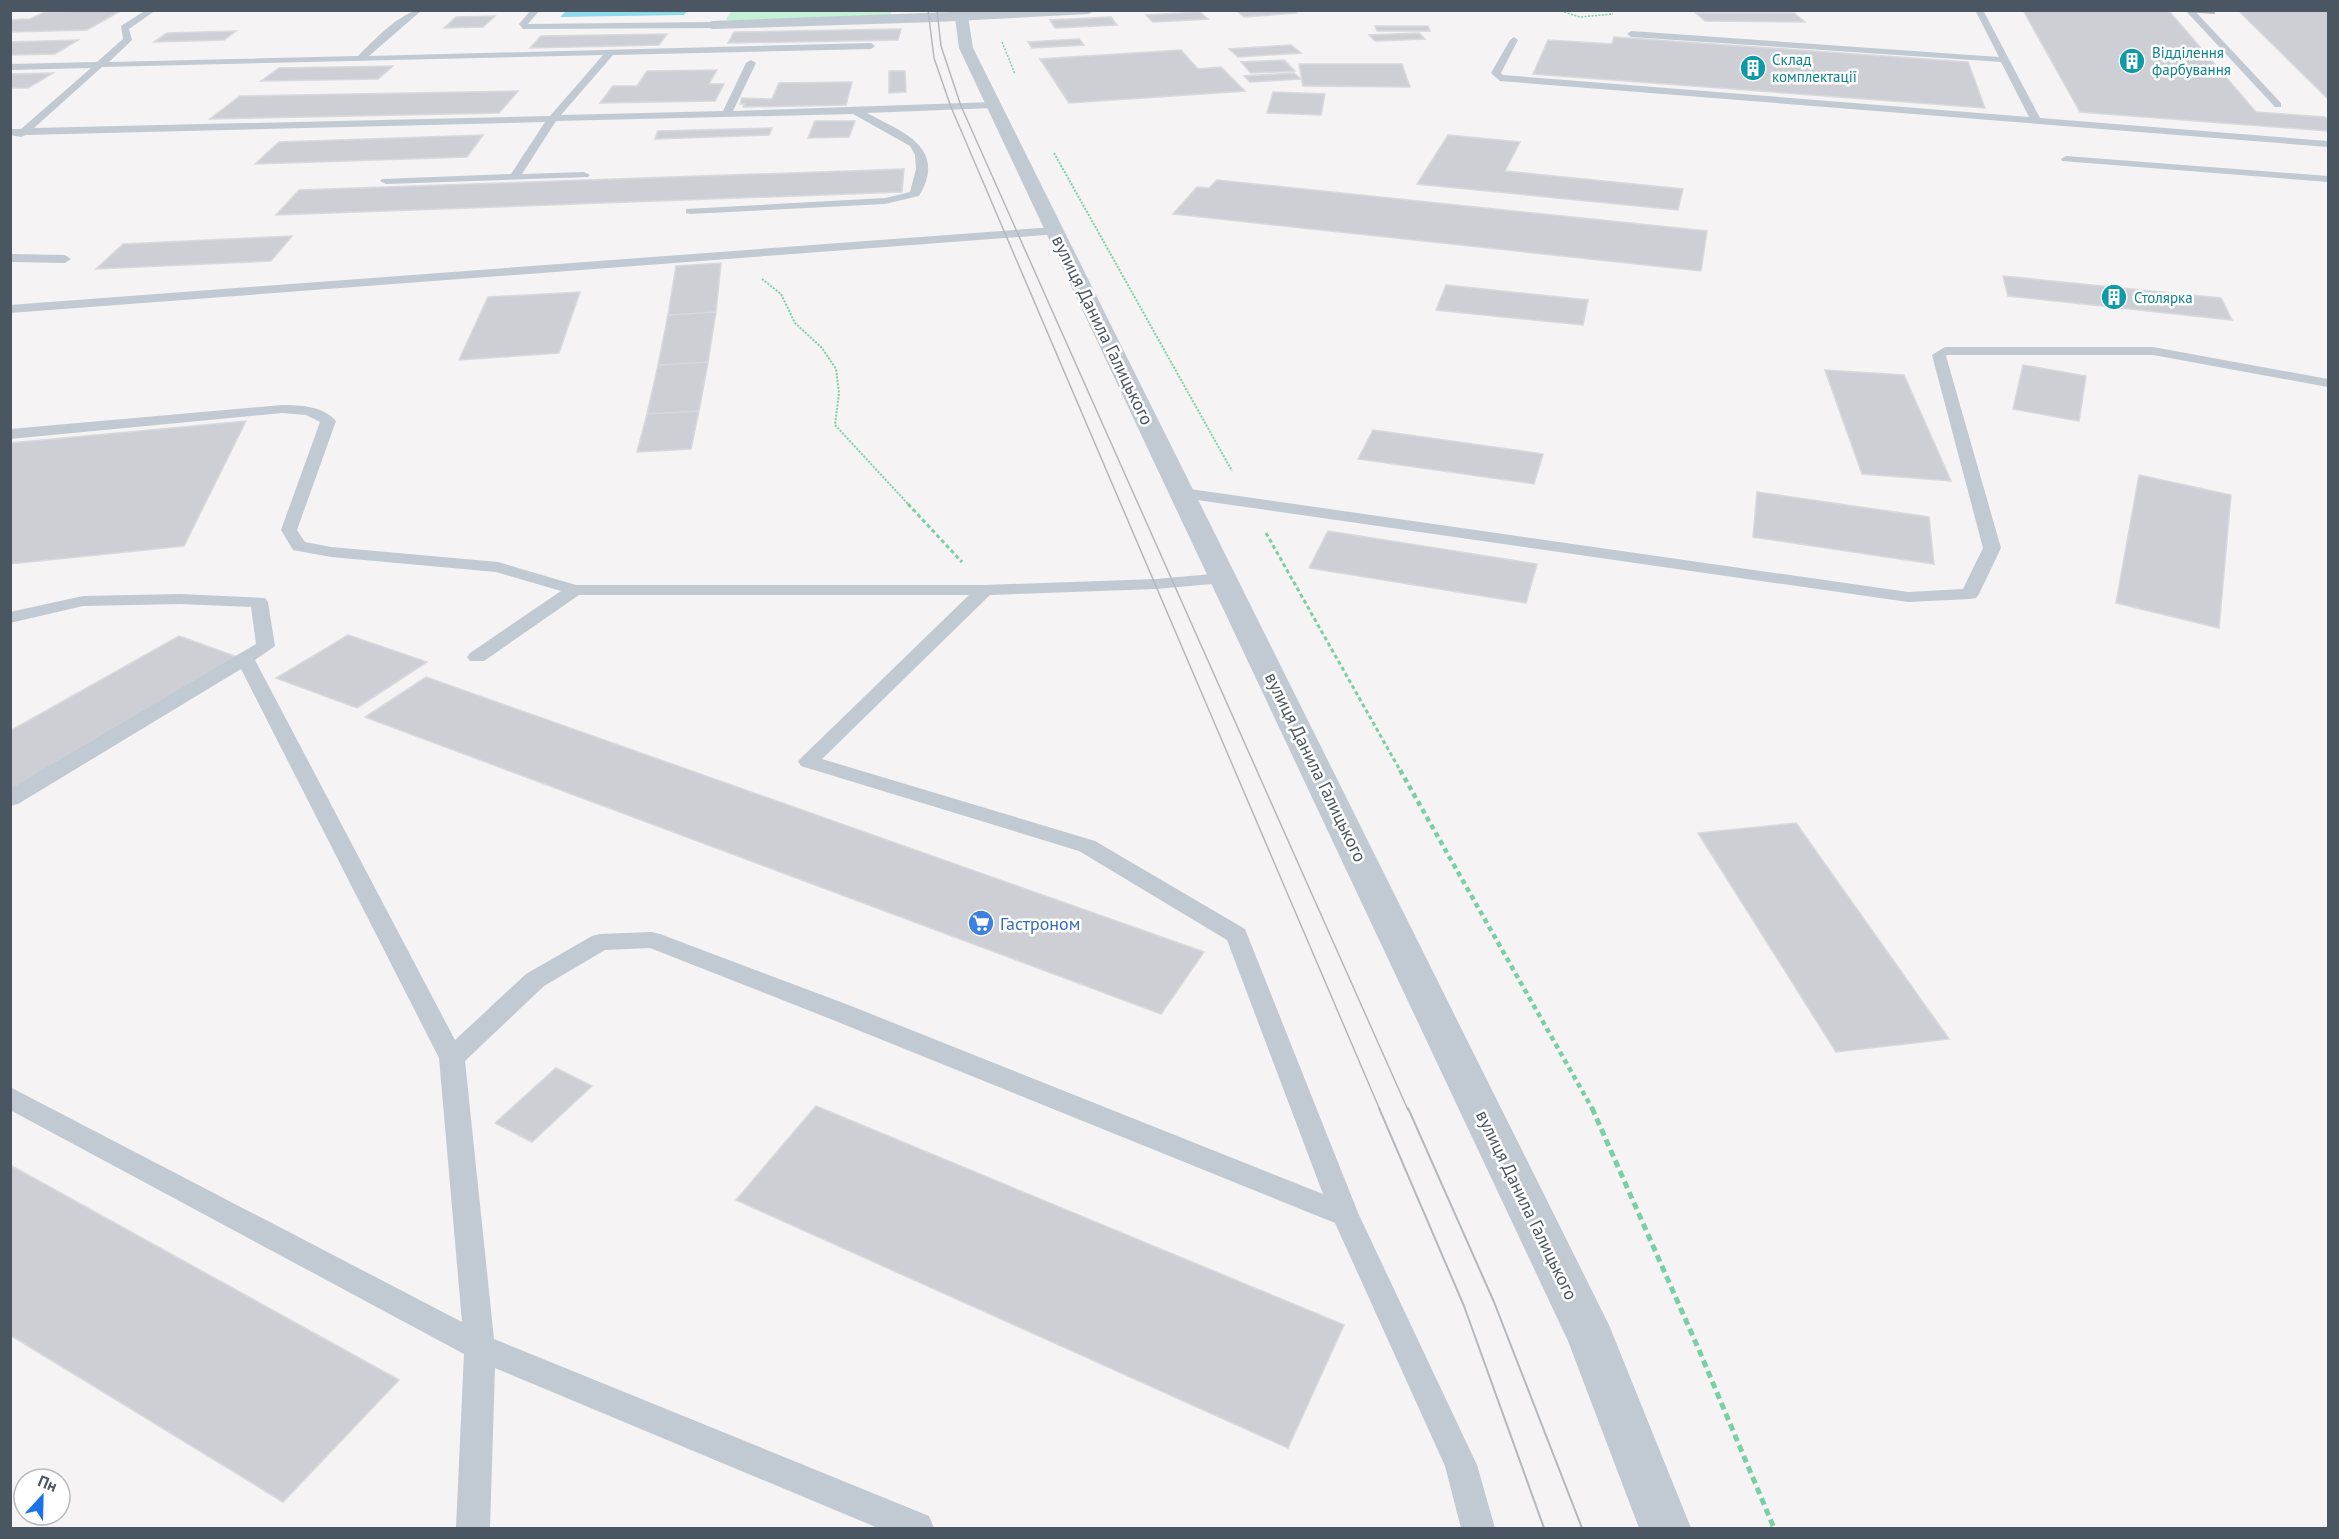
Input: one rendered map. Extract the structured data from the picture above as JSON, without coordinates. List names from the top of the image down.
{
  "streets": {
    "street": ["вулиця Данила Галицького"]
  },
  "places": {
    "building": ["Відділення фарбування", "Склад комплектації", "Столярка"],
    "supermarket": ["Гастроном"]
  },
  "north": "top"
}
